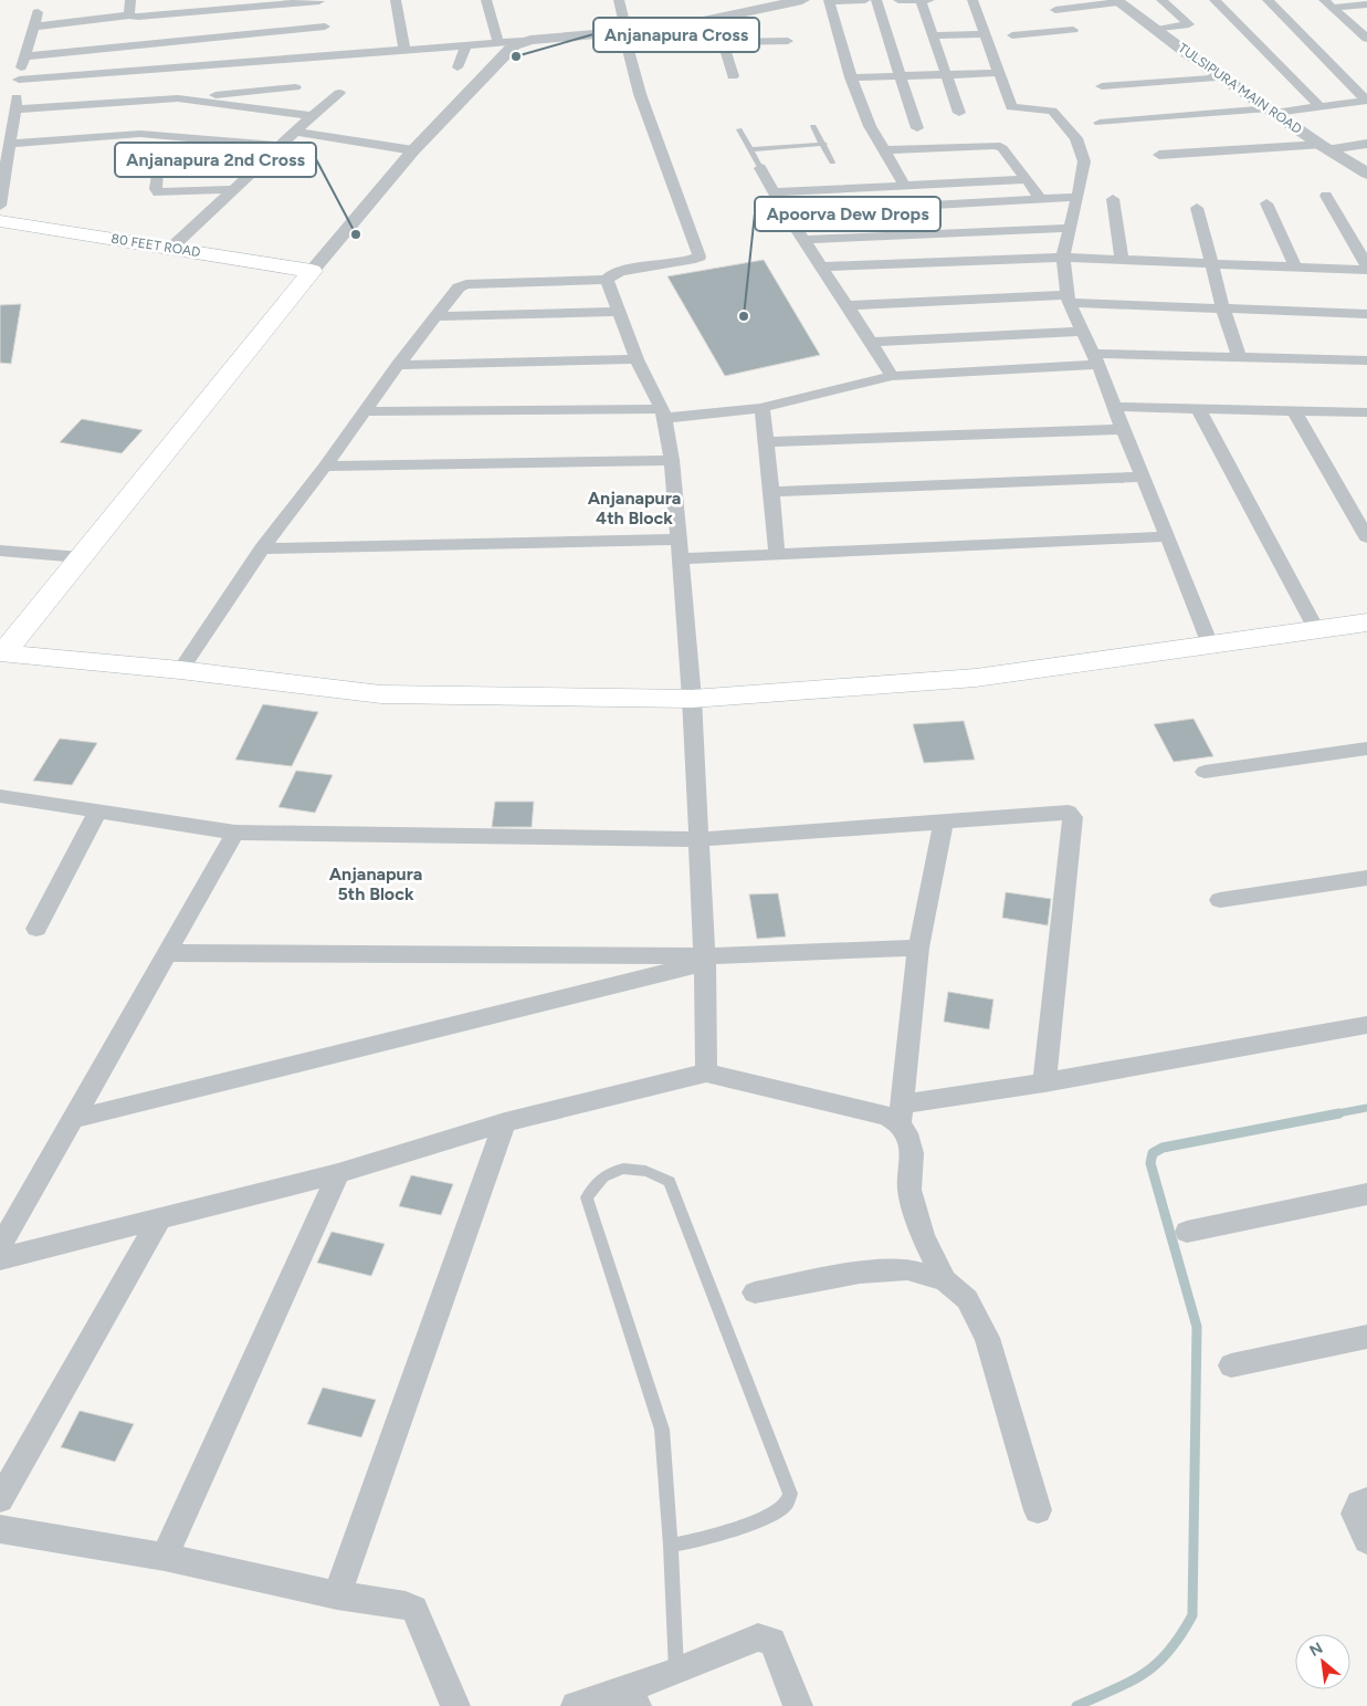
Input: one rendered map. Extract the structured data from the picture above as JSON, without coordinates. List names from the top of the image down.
{
  "streets": {
    "main road": ["80 FEET ROAD"],
    "street": ["TULSIPURA MAIN ROAD"]
  },
  "districts": ["Anjanapura 4th Block", "Anjanapura 5th Block"],
  "places": ["Anjanapura Cross", "Anjanapura 2nd Cross", "Apoorva Dew Drops"],
  "north": "top left"
}
